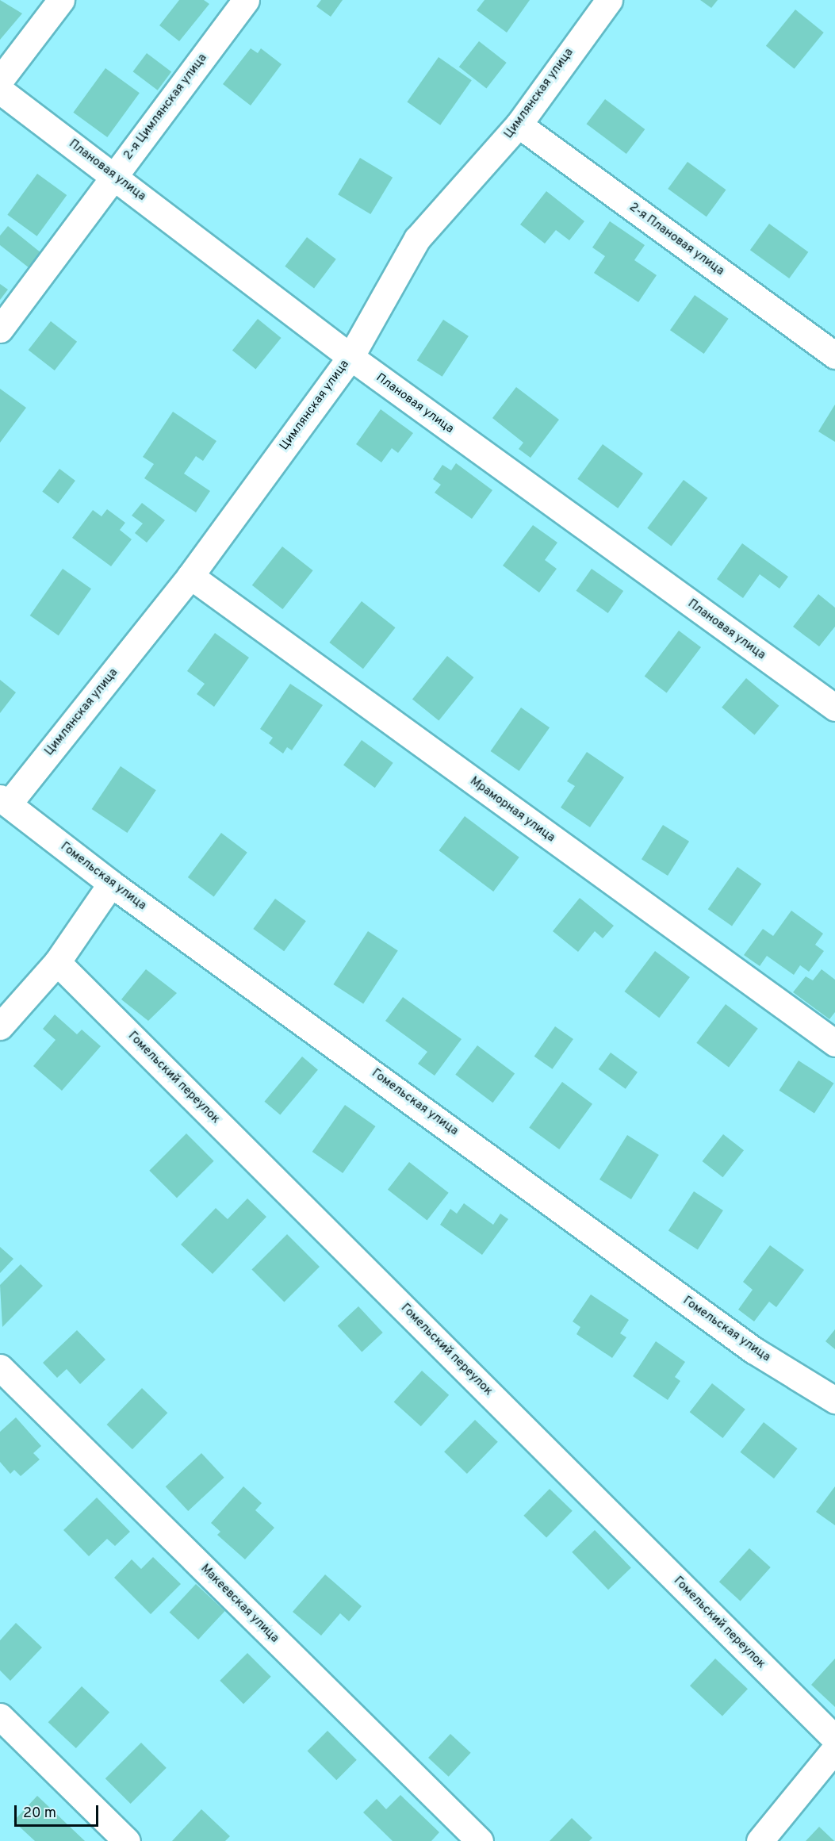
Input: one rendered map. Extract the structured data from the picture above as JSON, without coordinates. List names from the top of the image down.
{
  "streets": {
    "street": [
      "Цимлянская улица",
      "2-я Цимлянская улица",
      "Плановая улица",
      "2-я Плановая улица",
      "Мраморная улица",
      "Гомельская улица",
      "Гомельский переулок",
      "Макеевская улица"
    ]
  },
  "crossings": [
    ["Цимлянская улица", "Плановая улица"],
    ["Цимлянская улица", "2-я Плановая улица"],
    ["Цимлянская улица", "Мраморная улица"],
    ["Цимлянская улица", "Гомельская улица"],
    ["2-я Цимлянская улица", "Плановая улица"]
  ],
  "scale_bar": "20 m"
}
